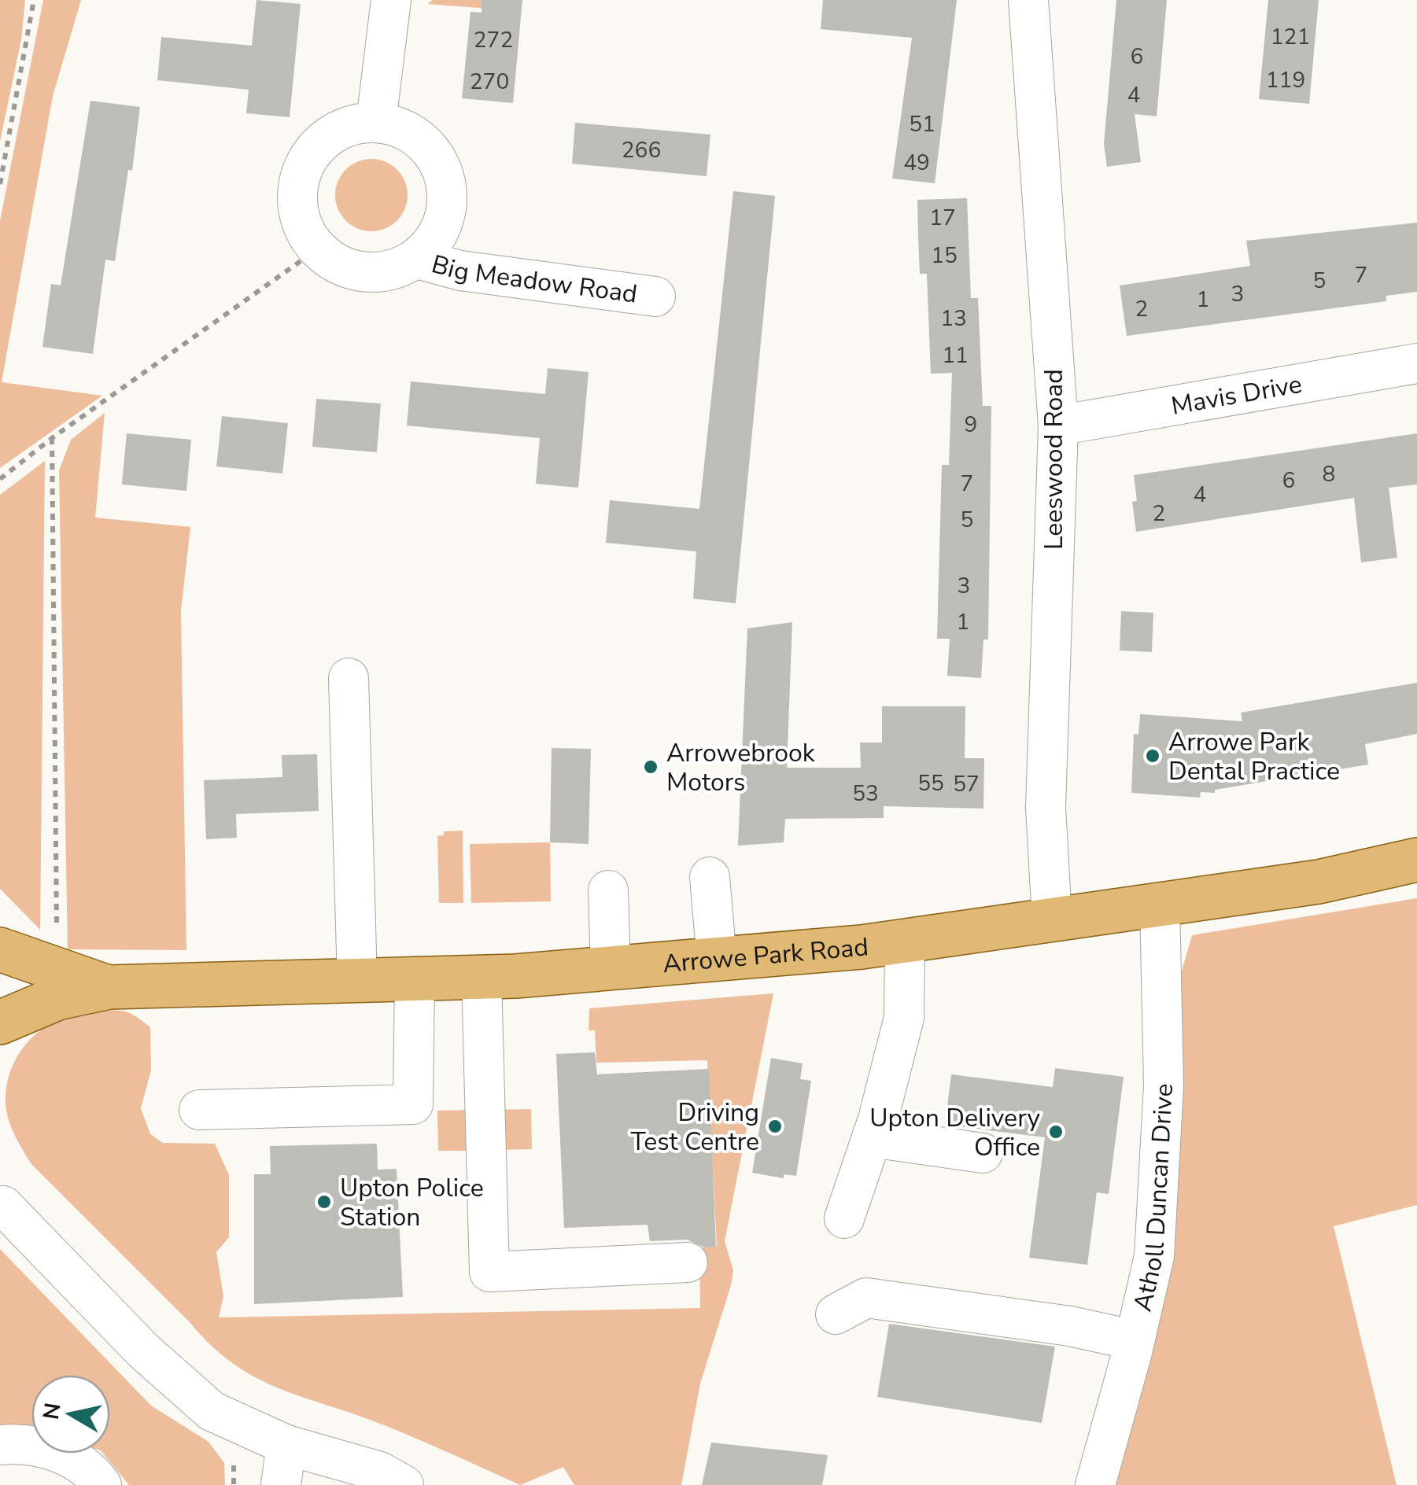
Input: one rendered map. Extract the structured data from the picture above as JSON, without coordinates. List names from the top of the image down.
{
  "streets": {
    "main road": ["Arrowe Park Road"],
    "street": [
      "Big Meadow Road",
      "Mavis Drive",
      "Leeswood Road",
      "Atholl Duncan Drive"
    ]
  },
  "crossings": [
    ["Mavis Drive", "Leeswood Road"],
    ["Leeswood Road", "Arrowe Park Road"],
    ["Arrowe Park Road", "Atholl Duncan Drive"]
  ],
  "places": [
    "Arrowe Park Dental Practice",
    "Arrowebrook Motors",
    "Driving Test Centre",
    "Upton Delivery Office",
    "Upton Police Station"
  ],
  "house_numbers": [
    "121",
    "272",
    "6",
    "119",
    "270",
    "4",
    "51",
    "266",
    "49",
    "17",
    "15",
    "7",
    "5",
    "3",
    "1",
    "2",
    "13",
    "11",
    "9",
    "8",
    "6",
    "7",
    "4",
    "2",
    "5",
    "3",
    "1",
    "55",
    "57",
    "53"
  ],
  "north": "left"
}
